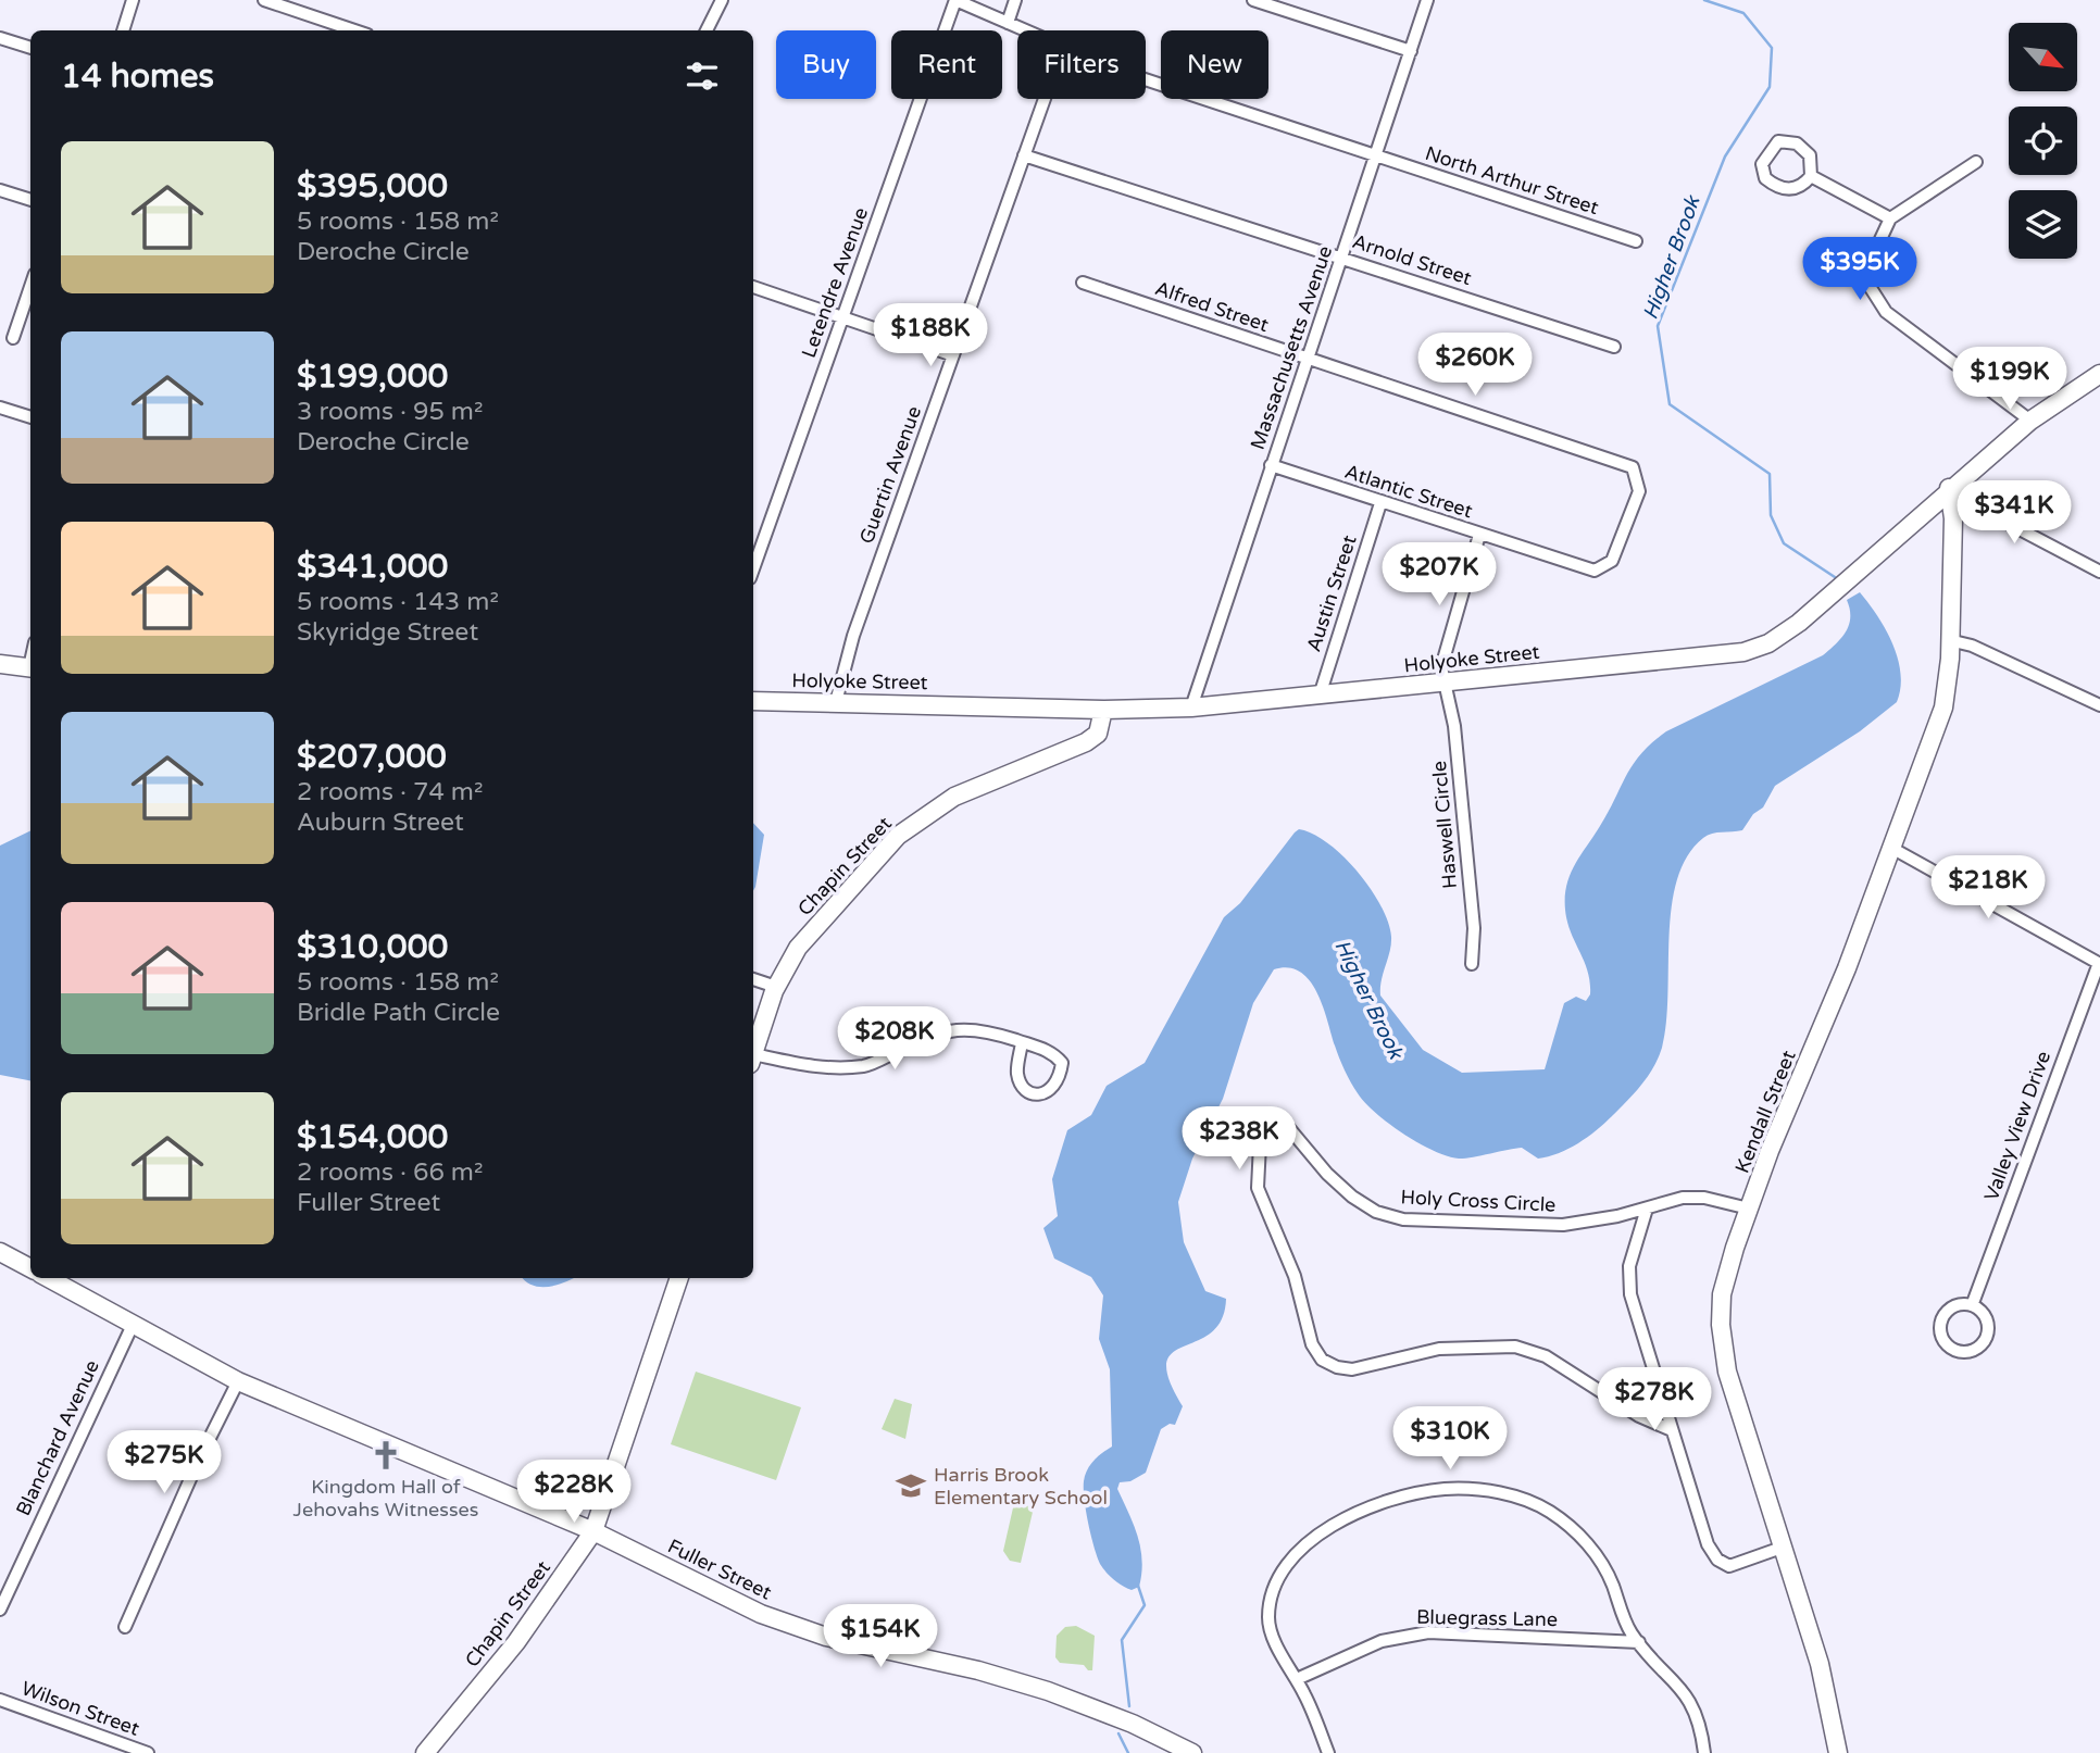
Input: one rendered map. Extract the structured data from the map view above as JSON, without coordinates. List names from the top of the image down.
{
  "streets": {
    "street": [
      "North Arthur Street",
      "Arnold Street",
      "Letendre Avenue",
      "Alfred Street",
      "Massachusetts Avenue",
      "Guertin Avenue",
      "Atlantic Street",
      "Austin Street",
      "Holyoke Street",
      "Haswell Circle",
      "Chapin Street",
      "Kendall Street",
      "Valley View Drive",
      "Holy Cross Circle",
      "Blanchard Avenue",
      "Fuller Street",
      "Bluegrass Lane",
      "Wilson Street"
    ]
  },
  "crossings": [
    ["North Arthur Street", "Letendre Avenue"],
    ["North Arthur Street", "Massachusetts Avenue"],
    ["Arnold Street", "Massachusetts Avenue"],
    ["Arnold Street", "Guertin Avenue"],
    ["Alfred Street", "Massachusetts Avenue"],
    ["Alfred Street", "Atlantic Street"],
    ["Massachusetts Avenue", "Atlantic Street"],
    ["Massachusetts Avenue", "Holyoke Street"],
    ["Guertin Avenue", "Holyoke Street"],
    ["Atlantic Street", "Austin Street"],
    ["Atlantic Street", "Haswell Circle"],
    ["Austin Street", "Holyoke Street"],
    ["Holyoke Street", "Haswell Circle"],
    ["Holyoke Street", "Chapin Street"],
    ["Holyoke Street", "Kendall Street"],
    ["Chapin Street", "Fuller Street"],
    ["Kendall Street", "Holy Cross Circle"],
    ["Blanchard Avenue", "Fuller Street"]
  ],
  "water": ["Higher Brook"],
  "places": {
    "church": ["Kingdom Hall of Jehovahs Witnesses"],
    "school or university": ["Harris Brook Elementary School"]
  },
  "north": "bottom right",
  "page": {
    "chip": [
      "Buy",
      "Rent",
      "Filters",
      "New"
    ],
    "heading": "14 homes",
    "list": [
      {
        "name": "$395,000",
        "note": "5 rooms · 158 m² · Deroche Circle"
      },
      {
        "name": "$199,000",
        "note": "3 rooms · 95 m² · Deroche Circle"
      },
      {
        "name": "$341,000",
        "note": "5 rooms · 143 m² · Skyridge Street"
      },
      {
        "name": "$207,000",
        "note": "2 rooms · 74 m² · Auburn Street"
      },
      {
        "name": "$310,000",
        "note": "5 rooms · 158 m² · Bridle Path Circle"
      },
      {
        "name": "$154,000",
        "note": "2 rooms · 66 m² · Fuller Street"
      }
    ],
    "price": [
      "$395K",
      "$188K",
      "$260K",
      "$199K",
      "$341K",
      "$207K",
      "$218K",
      "$208K",
      "$238K",
      "$278K",
      "$310K",
      "$275K",
      "$228K",
      "$154K"
    ]
  }
}
